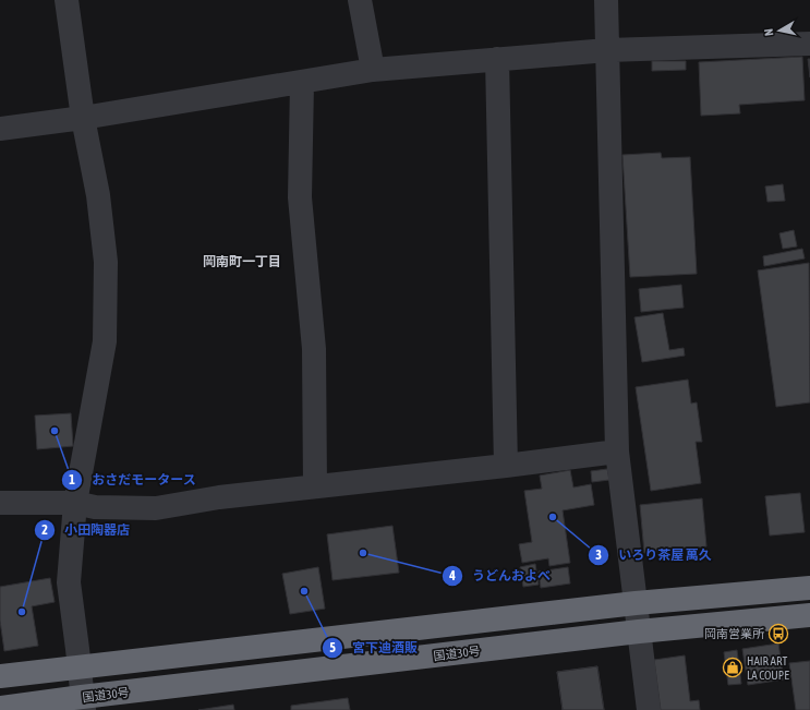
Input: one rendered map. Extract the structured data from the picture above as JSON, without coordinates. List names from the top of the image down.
{
  "streets": {
    "highway": ["国道30号"]
  },
  "districts": ["岡南町一丁目"],
  "places": {
    "other": [
      "おさだモータース",
      "いろり茶屋 萬久",
      "うどんおよべ",
      "宮下迪酒販",
      "小田陶器店"
    ],
    "bus stop": ["岡南営業所"],
    "shop": ["HAIR ART LA COUPE"]
  },
  "north": "left"
}
